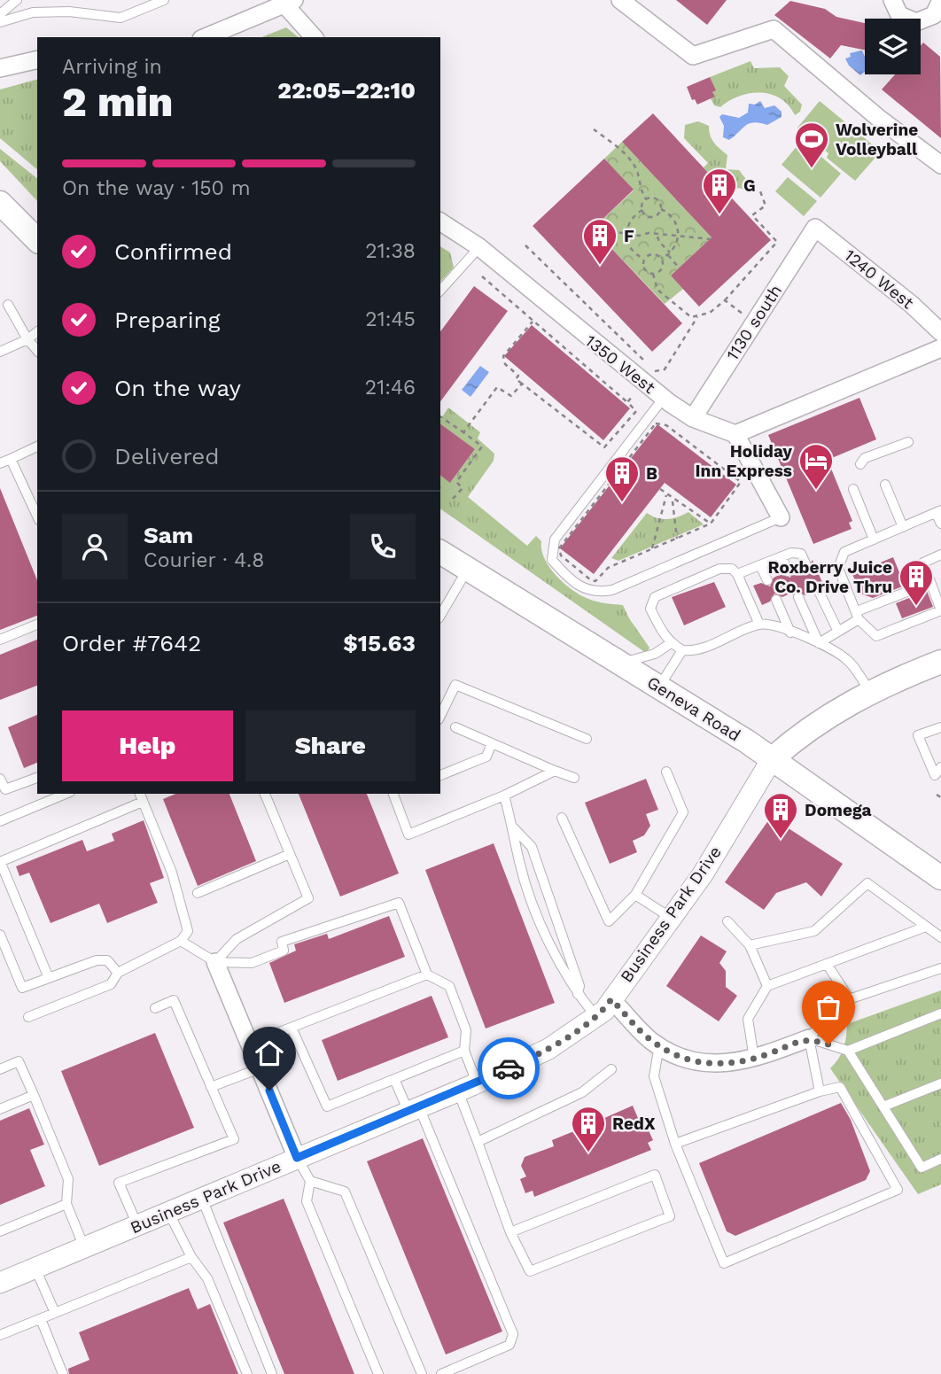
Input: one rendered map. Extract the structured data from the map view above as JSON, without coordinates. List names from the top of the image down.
{
  "streets": {
    "main road": ["Geneva Road"],
    "street": [
      "1240 West",
      "1130 south",
      "1350 West",
      "Business Park Drive"
    ]
  },
  "crossings": [
    ["1240 West", "1130 south"],
    ["1130 south", "1350 West"],
    ["Geneva Road", "Business Park Drive"]
  ],
  "places": {
    "sports": ["Wolverine Volleyball"],
    "building": [
      "G",
      "F",
      "B",
      "Roxberry Juice Co. Drive Thru",
      "Domega",
      "RedX"
    ],
    "hotel": ["Holiday Inn Express"]
  },
  "page": {
    "heading": ["2 min", "Arriving in", "22:05–22:10"],
    "panel": [
      "Sam",
      "Courier · 4.8",
      "Order #7642",
      "$15.63"
    ],
    "bar": "On the way · 150 m",
    "list": [
      ["Confirmed", "21:38"],
      ["Preparing", "21:45"],
      ["On the way", "21:46"],
      "Delivered"
    ],
    "buttons": ["Help", "Share"]
  }
}
